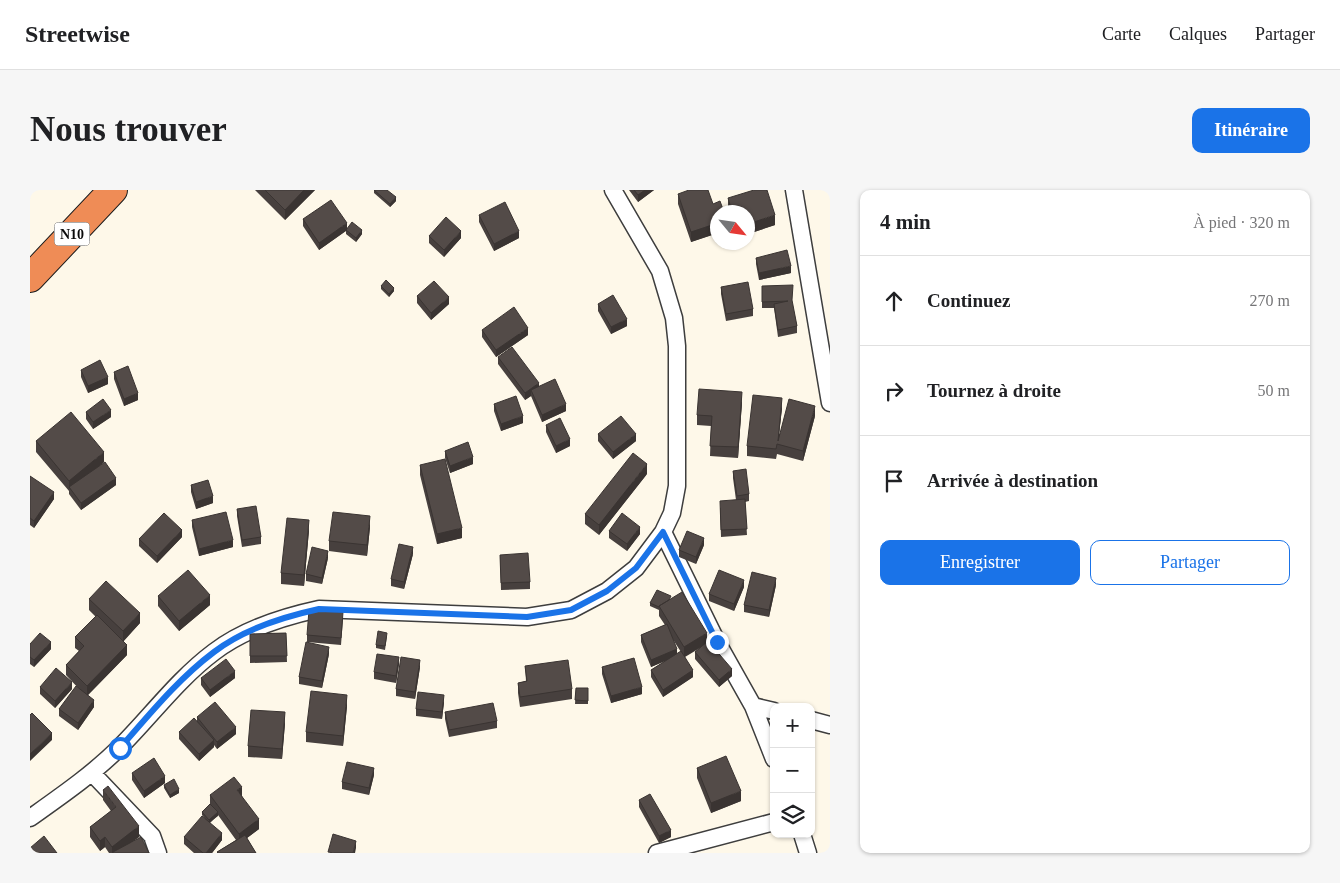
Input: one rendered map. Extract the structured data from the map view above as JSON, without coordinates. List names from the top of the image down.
{
  "streets": {
    "highway": ["N10"]
  },
  "north": "bottom right",
  "page": {
    "header": "Streetwise",
    "nav": ["Carte", "Calques", "Partager"],
    "buttons": [
      "Itinéraire",
      ["Enregistrer", "Partager"]
    ],
    "title": "Nous trouver",
    "heading": ["4 min", "À pied · 320 m"],
    "list": [
      ["Continuez", "270 m"],
      ["Tournez à droite", "50 m"],
      "Arrivée à destination"
    ],
    "map_buttons": ["+", "−"]
  }
}
